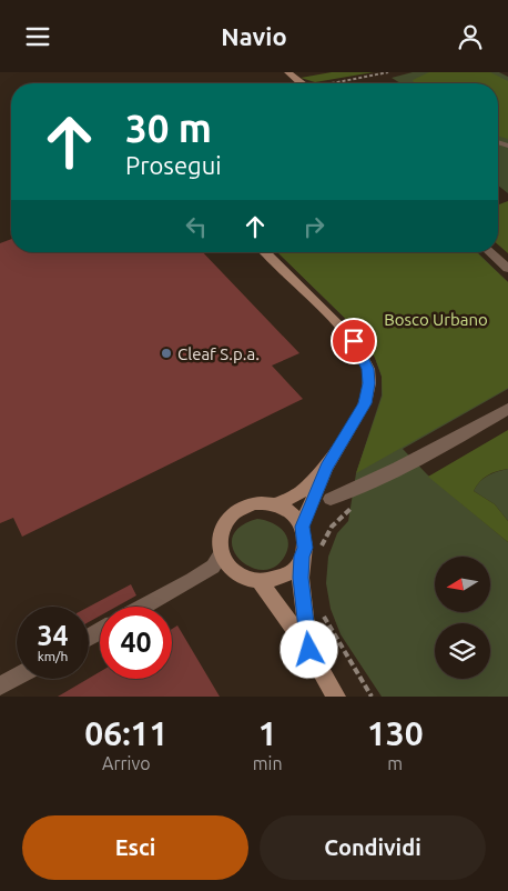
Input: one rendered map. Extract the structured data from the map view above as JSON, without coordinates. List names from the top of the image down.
{
  "parks": ["Bosco Urbano"],
  "places": ["Cleaf S.p.a."],
  "north": "left",
  "page": {
    "header": "Navio",
    "turn": ["30 m", "Prosegui"],
    "speed": "34 km/h",
    "limit": "40",
    "eta": [
      "06:11",
      "Arrivo",
      "1",
      "min",
      "130",
      "m"
    ],
    "buttons": ["Esci", "Condividi"]
  }
}
